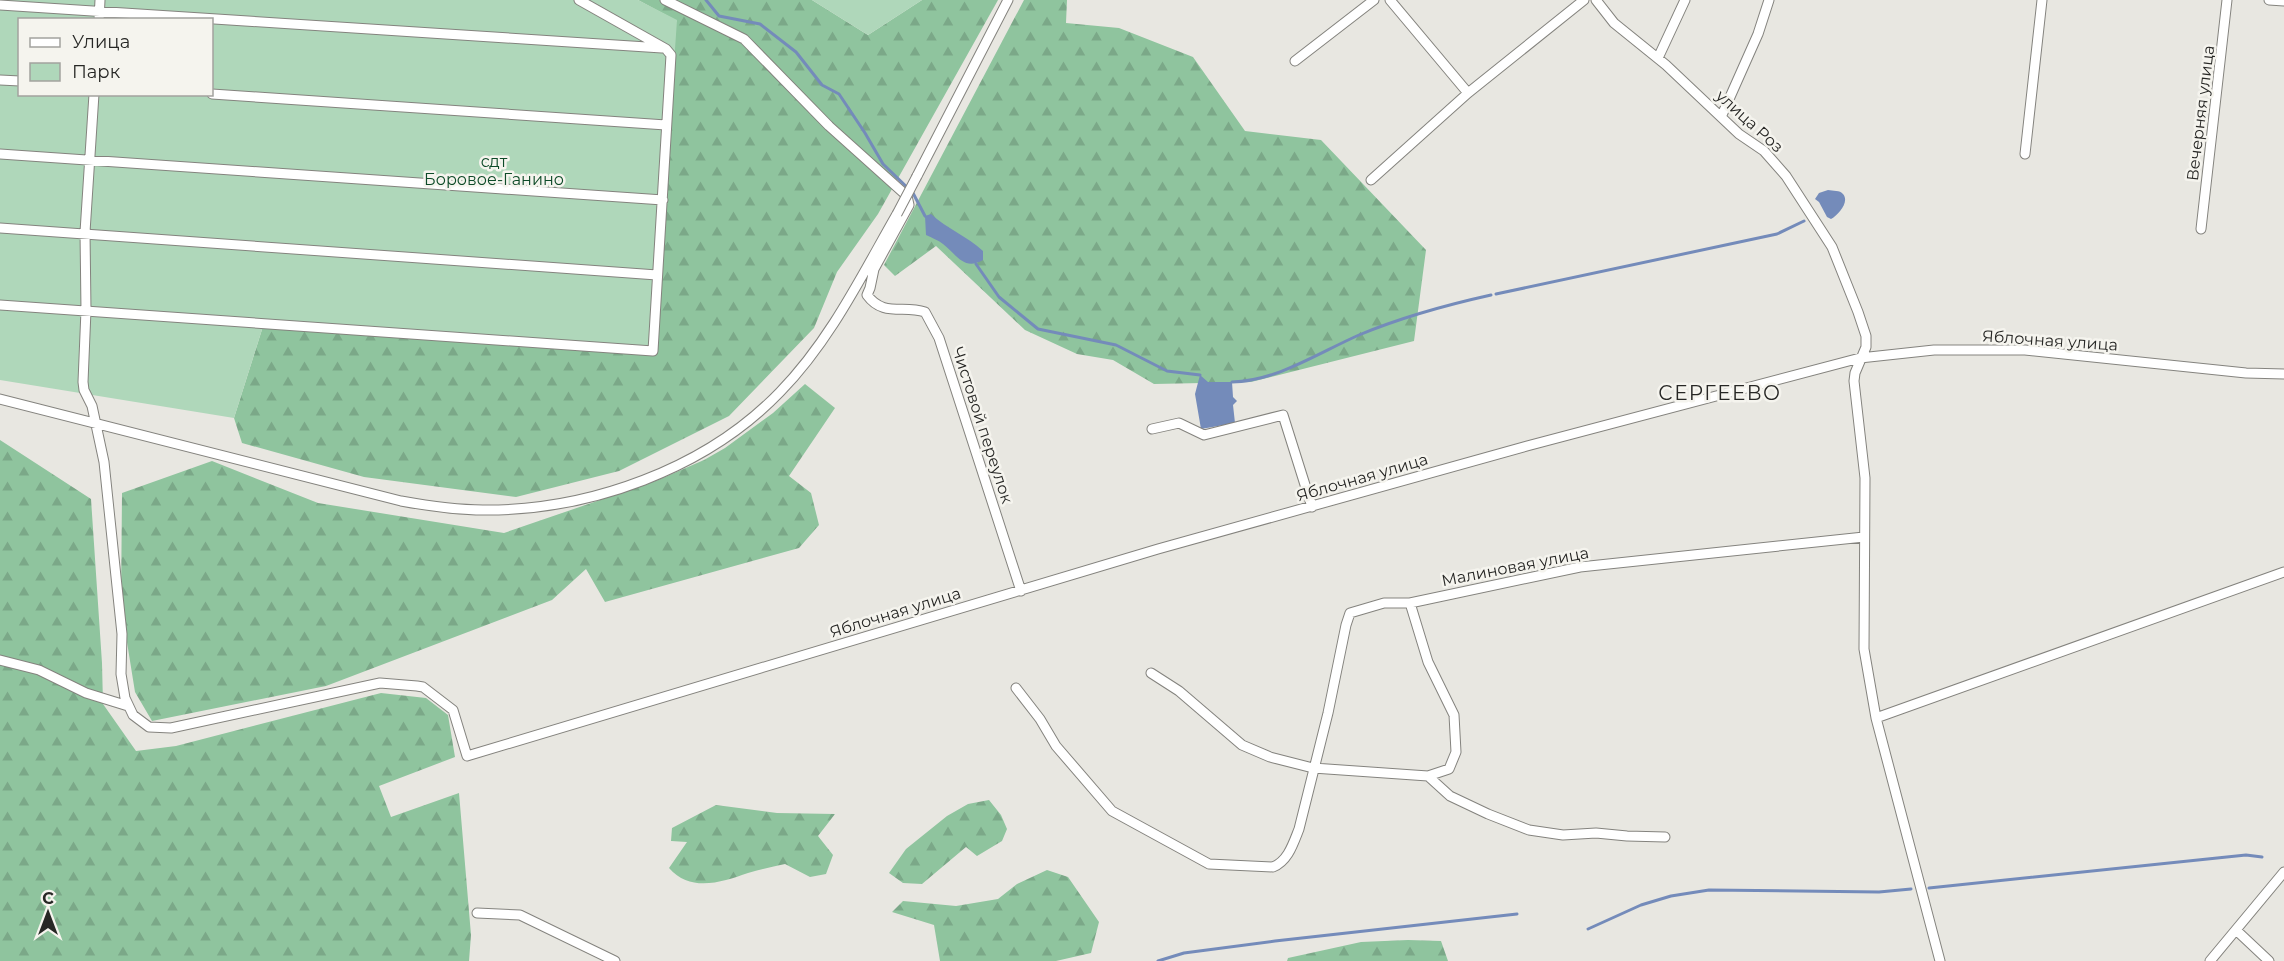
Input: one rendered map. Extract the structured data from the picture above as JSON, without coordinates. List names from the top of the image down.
{
  "streets": {
    "street": [
      "Вечерняя улица",
      "улица Роз",
      "Яблочная улица",
      "Чистовой переулок",
      "Малиновая улица"
    ]
  },
  "crossings": [
    ["улица Роз", "Яблочная улица"],
    ["улица Роз", "Малиновая улица"],
    ["Яблочная улица", "Чистовой переулок"]
  ],
  "districts": ["СЕРГЕЕВО"],
  "parks": ["сдт Боровое-Ганино"],
  "legend": ["Улица", "Парк"],
  "north": "top"
}
